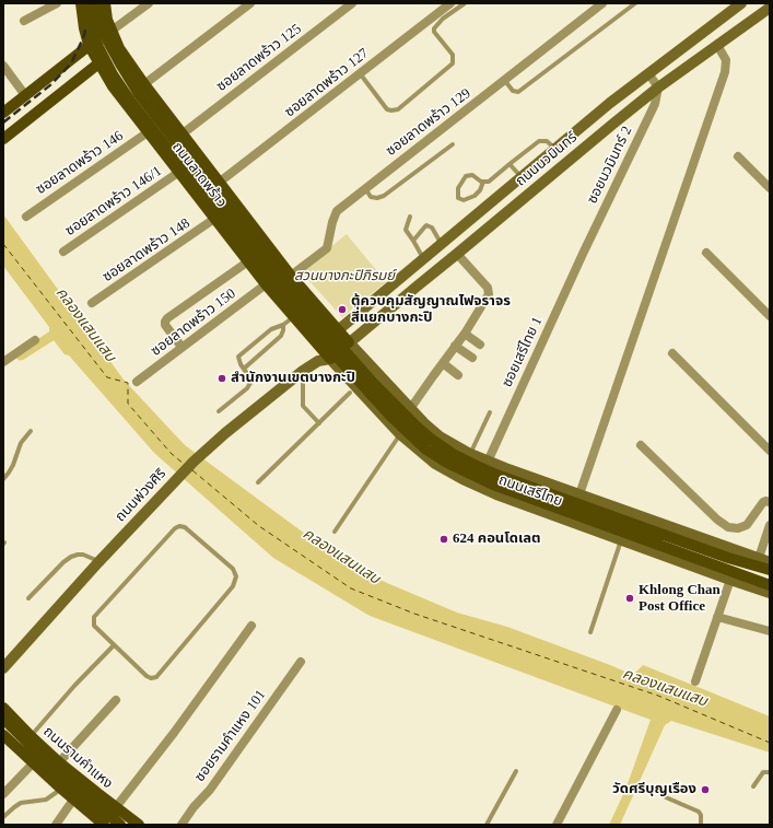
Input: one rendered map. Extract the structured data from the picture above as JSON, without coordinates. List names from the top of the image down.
{
  "streets": {
    "main road": [
      "ถนนนวมินทร์",
      "ถนนลาดพร้าว",
      "ถนนเสรีไทย",
      "ถนนพ่วงศิริ",
      "ถนนรามคำแหง"
    ],
    "street": [
      "ซอยลาดพร้าว 125",
      "ซอยลาดพร้าว 127",
      "ซอยลาดพร้าว 129",
      "ซอยลาดพร้าว 146",
      "ซอยนวมินทร์ 2",
      "ซอยลาดพร้าว 146/1",
      "ซอยลาดพร้าว 148",
      "ซอยลาดพร้าว 150",
      "ซอยเสรีไทย 1",
      "ซอยรามคำแหง 101"
    ]
  },
  "crossings": [
    ["ซอยลาดพร้าว 125", "ถนนลาดพร้าว"],
    ["ซอยลาดพร้าว 127", "ถนนลาดพร้าว"],
    ["ซอยลาดพร้าว 129", "ถนนลาดพร้าว"],
    ["ถนนนวมินทร์", "ซอยนวมินทร์ 2"],
    ["ถนนนวมินทร์", "ถนนลาดพร้าว"],
    ["ถนนนวมินทร์", "ถนนเสรีไทย"],
    ["ถนนนวมินทร์", "ถนนพ่วงศิริ"],
    ["ซอยลาดพร้าว 146", "ถนนลาดพร้าว"],
    ["ซอยนวมินทร์ 2", "ซอยเสรีไทย 1"],
    ["ถนนลาดพร้าว", "ซอยลาดพร้าว 146/1"],
    ["ถนนลาดพร้าว", "ซอยลาดพร้าว 148"],
    ["ถนนลาดพร้าว", "ซอยลาดพร้าว 150"],
    ["ถนนลาดพร้าว", "ถนนเสรีไทย"],
    ["ถนนลาดพร้าว", "ถนนพ่วงศิริ"],
    ["ซอยเสรีไทย 1", "ถนนเสรีไทย"],
    ["ถนนเสรีไทย", "ถนนพ่วงศิริ"]
  ],
  "water": ["คลองแสนแสบ"],
  "parks": ["สวนบางกะปิภิรมย์"],
  "places": [
    "ตู้ควบคุมสัญญาณไฟจราจร สี่แยกบางกะปิ",
    "สำนักงานเขตบางกะปิ",
    "624 คอนโดเลต",
    "Khlong Chan Post Office",
    "วัดศรีบุญเรือง"
  ]
}
